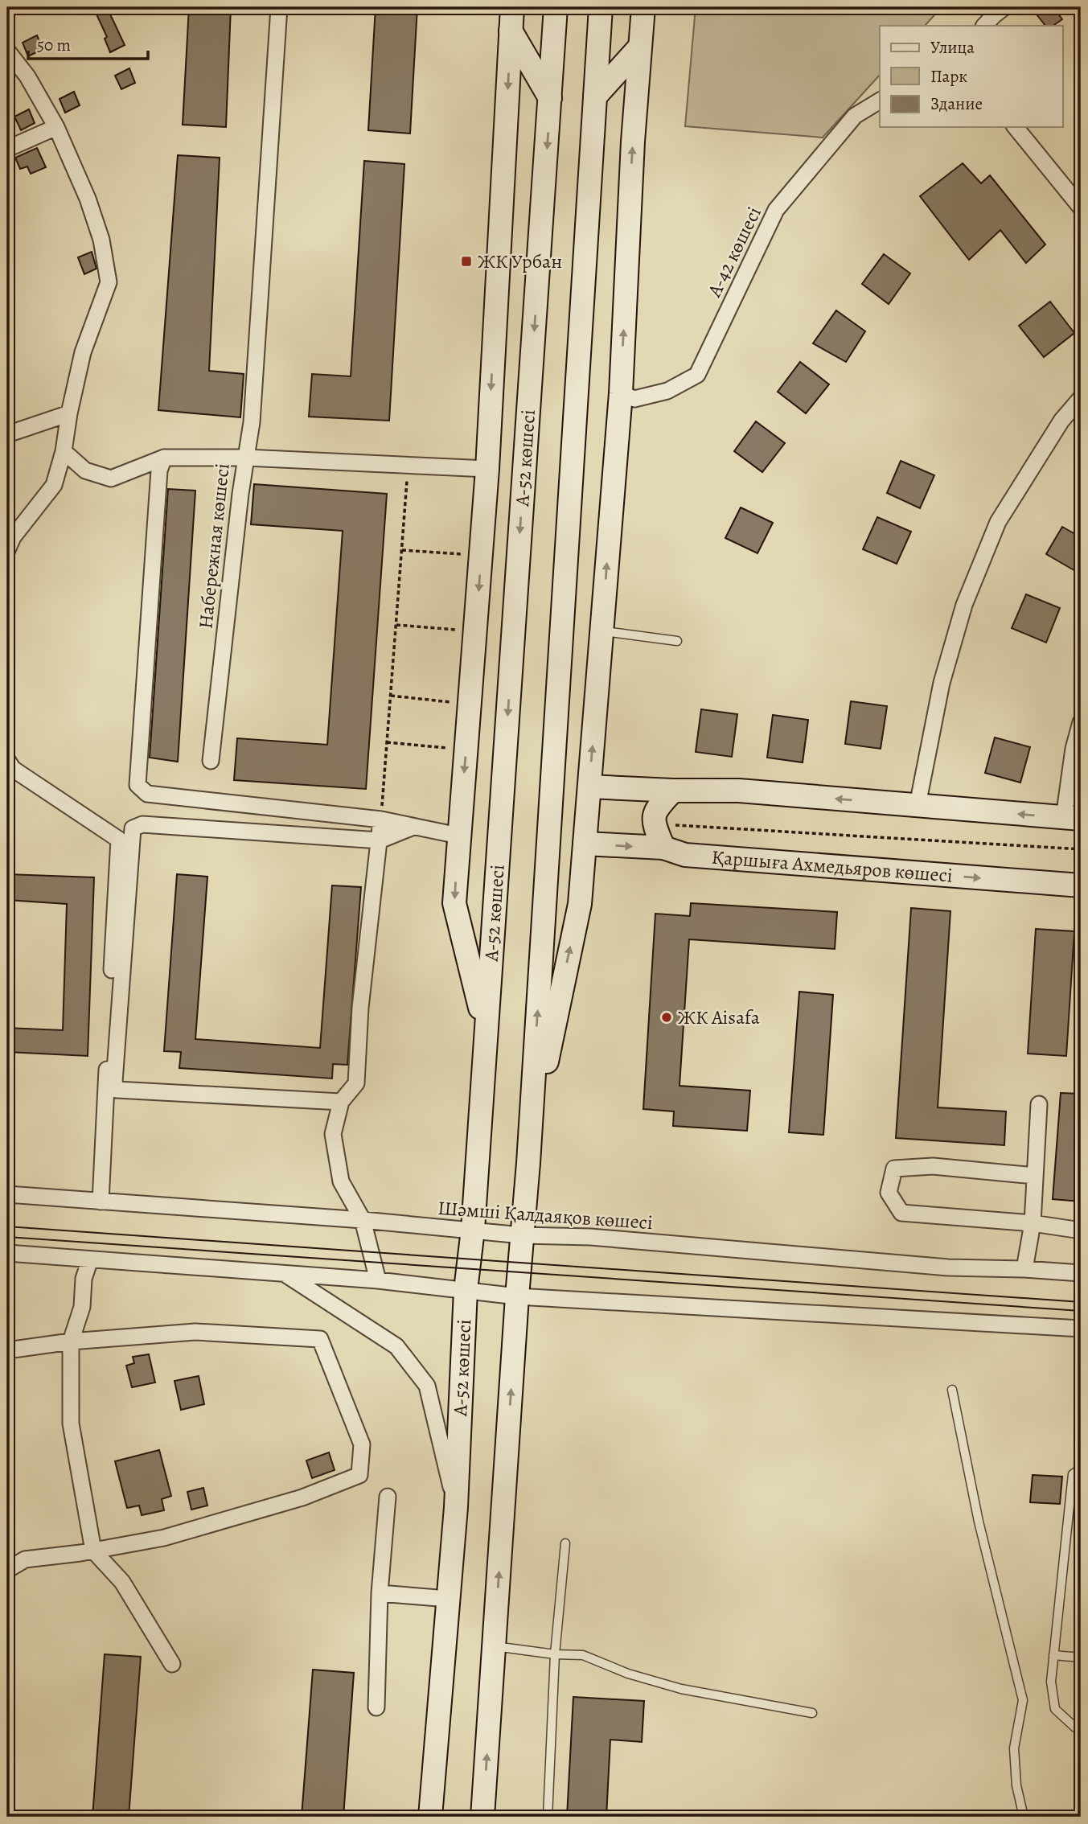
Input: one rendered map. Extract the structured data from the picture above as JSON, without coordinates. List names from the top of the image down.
{
  "streets": {
    "main road": ["А-52 көшесі", "Қаршыға Ахмедьяров көшесі"],
    "street": ["А-42 көшесі", "Набережная көшесі", "Шәмші Қалдаяқов көшесі"]
  },
  "crossings": [
    ["А-52 көшесі", "Шәмші Қалдаяқов көшесі"]
  ],
  "places": {
    "transit": ["ЖК Урбан"],
    "other": ["ЖК Aisafa"]
  },
  "legend": ["Улица", "Парк", "Здание"],
  "scale_bar": "50 m"
}
